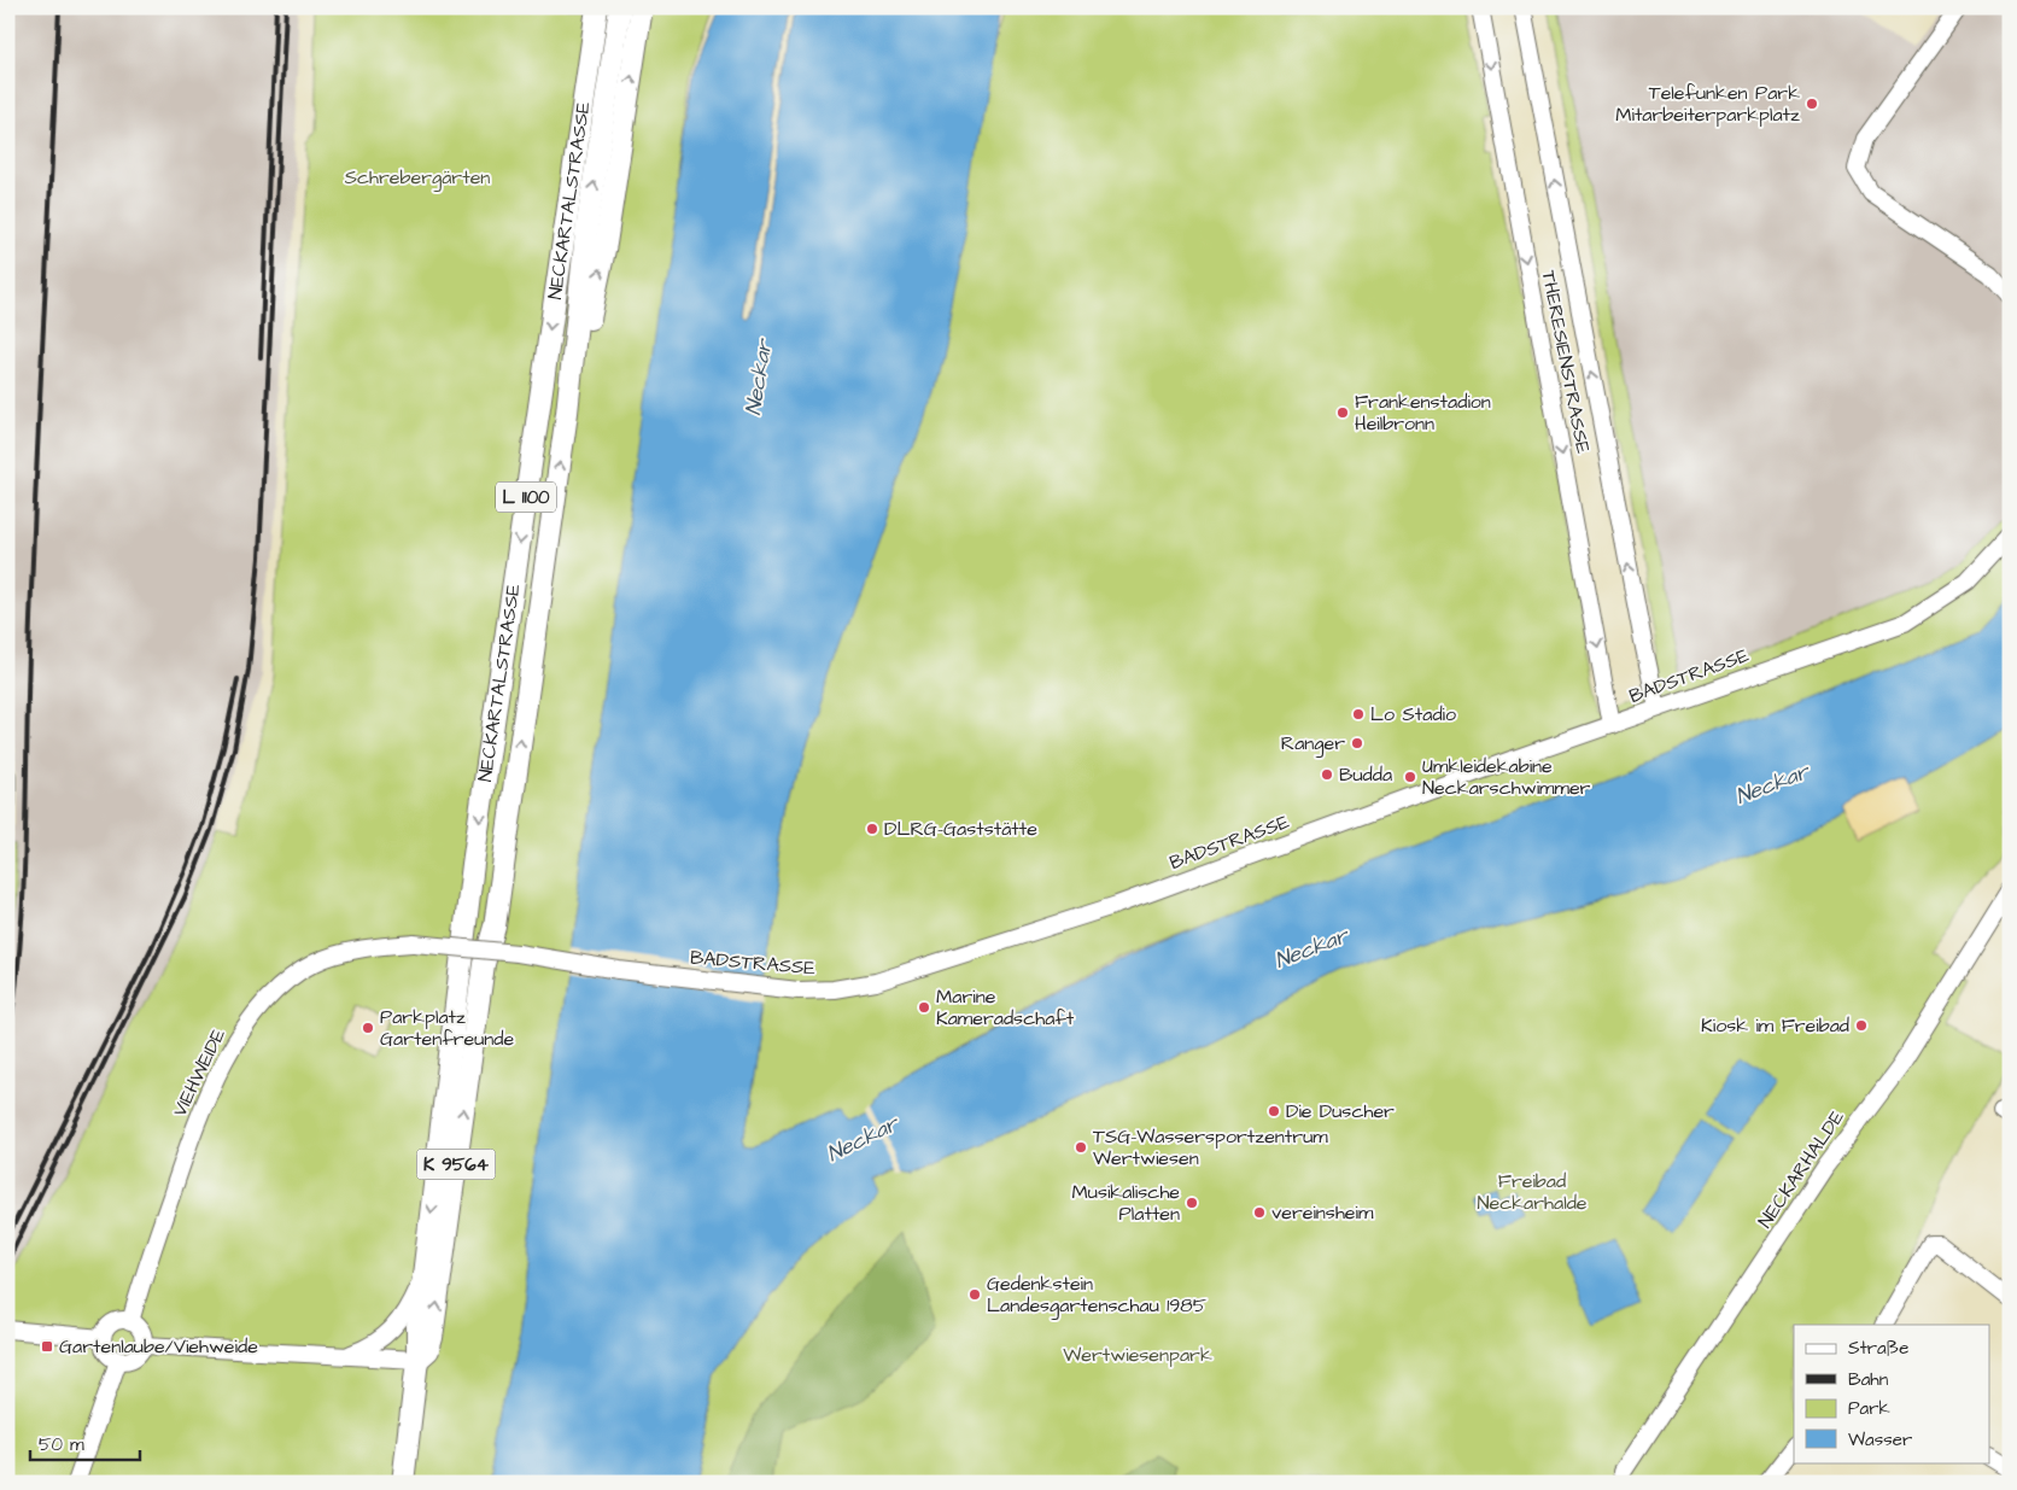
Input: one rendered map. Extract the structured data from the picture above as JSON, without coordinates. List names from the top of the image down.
{
  "streets": {
    "main road": ["NECKARTALSTRASSE", "L 1100", "K 9564"],
    "street": [
      "THERESIENSTRASSE",
      "BADSTRASSE",
      "VIEHWEIDE",
      "NECKARHALDE"
    ]
  },
  "crossings": [
    ["THERESIENSTRASSE", "BADSTRASSE"],
    ["BADSTRASSE", "VIEHWEIDE"]
  ],
  "water": ["Neckar"],
  "parks": ["Schrebergärten", "Freibad Neckarhalde", "Wertwiesenpark"],
  "places": {
    "other": [
      "Telefunken Park Mitarbeiterparkplatz",
      "Frankenstadion Heilbronn",
      "Lo Stadio",
      "Ranger",
      "Budda",
      "Umkleidekabine Neckarschwimmer",
      "DLRG-Gaststätte",
      "Marine Kameradschaft",
      "Kiosk im Freibad",
      "Parkplatz Gartenfreunde",
      "Die Duscher",
      "TSG-Wassersportzentrum Wertwiesen",
      "Musikalische Platten",
      "vereinsheim",
      "Gedenkstein Landesgartenschau 1985"
    ],
    "transit": ["Gartenlaube/Viehweide"]
  },
  "legend": [
    "Straße",
    "Bahn",
    "Park",
    "Wasser"
  ],
  "scale_bar": "50 m"
}
